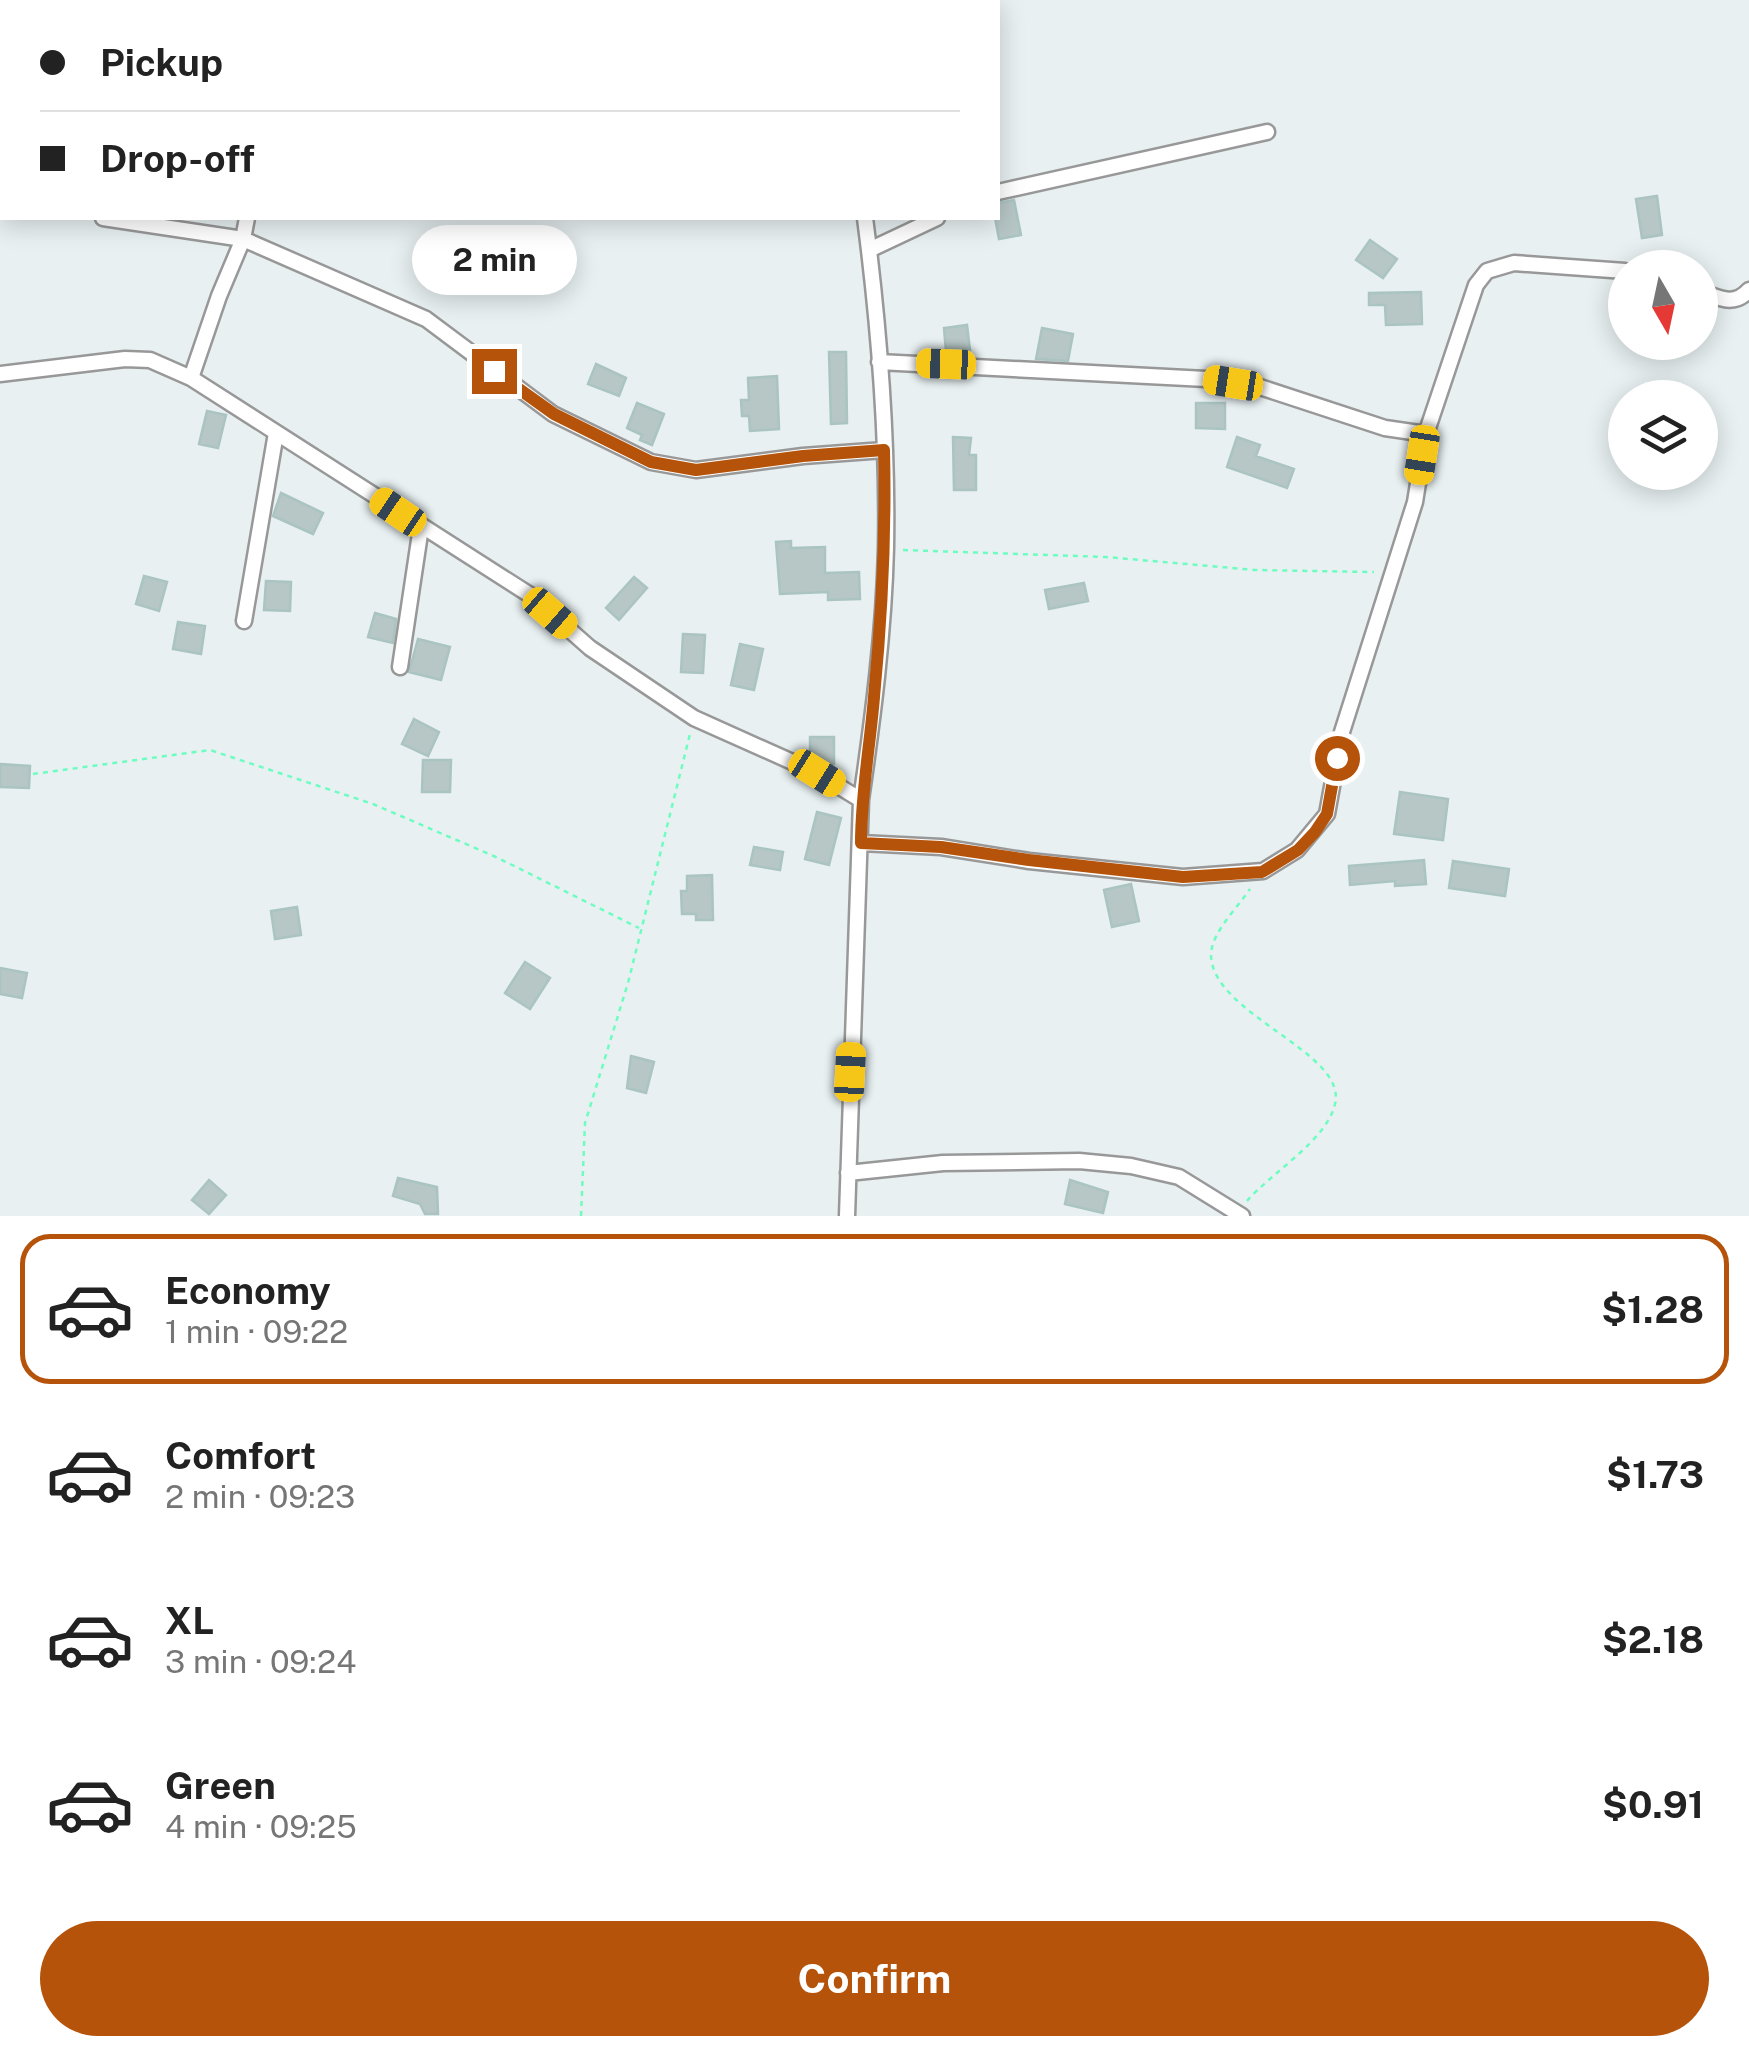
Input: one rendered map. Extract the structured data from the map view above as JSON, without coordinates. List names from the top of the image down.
{
  "north": "bottom",
  "page": {
    "banner": ["Pickup", "Drop-off"],
    "bubble": "2 min",
    "list": [
      {
        "name": "Economy",
        "note": "1 min · 09:22",
        "value": "$1.28"
      },
      {
        "name": "Comfort",
        "note": "2 min · 09:23",
        "value": "$1.73"
      },
      {
        "name": "XL",
        "note": "3 min · 09:24",
        "value": "$2.18"
      },
      {
        "name": "Green",
        "note": "4 min · 09:25",
        "value": "$0.91"
      }
    ],
    "buttons": "Confirm"
  }
}
